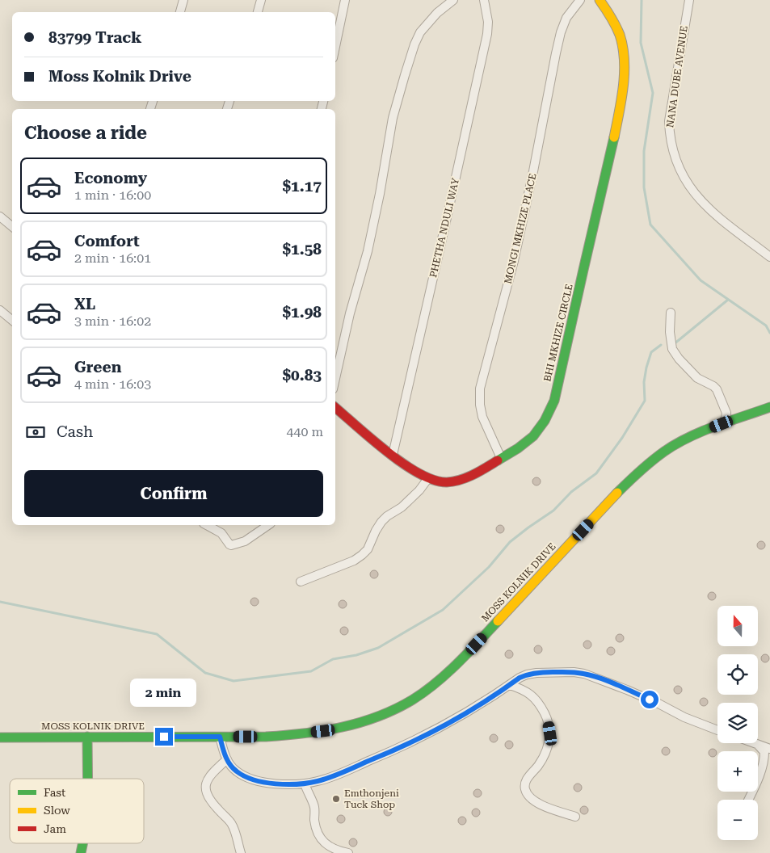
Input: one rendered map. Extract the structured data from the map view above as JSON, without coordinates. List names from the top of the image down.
{
  "streets": {
    "main road": ["BHI MKHIZE CIRCLE", "MOSS KOLNIK DRIVE"],
    "street": ["NANA DUBE AVENUE", "PHETHA NDULI WAY", "MONGI MKHIZE PLACE"]
  },
  "crossings": [
    ["PHETHA NDULI WAY", "BHI MKHIZE CIRCLE"],
    ["MONGI MKHIZE PLACE", "BHI MKHIZE CIRCLE"]
  ],
  "places": ["Emthonjeni Tuck Shop"],
  "legend": ["Fast", "Slow", "Jam"],
  "north": "top",
  "page": {
    "banner": ["83799 Track", "Moss Kolnik Drive"],
    "heading": "Choose a ride",
    "list": [
      {
        "name": "Economy",
        "note": "1 min · 16:00",
        "value": "$1.17"
      },
      {
        "name": "Comfort",
        "note": "2 min · 16:01",
        "value": "$1.58"
      },
      {
        "name": "XL",
        "note": "3 min · 16:02",
        "value": "$1.98"
      },
      {
        "name": "Green",
        "note": "4 min · 16:03",
        "value": "$0.83"
      }
    ],
    "pay": ["Cash", "440 m"],
    "buttons": "Confirm",
    "map_buttons": ["+", "−"],
    "bubble": "2 min"
  }
}
